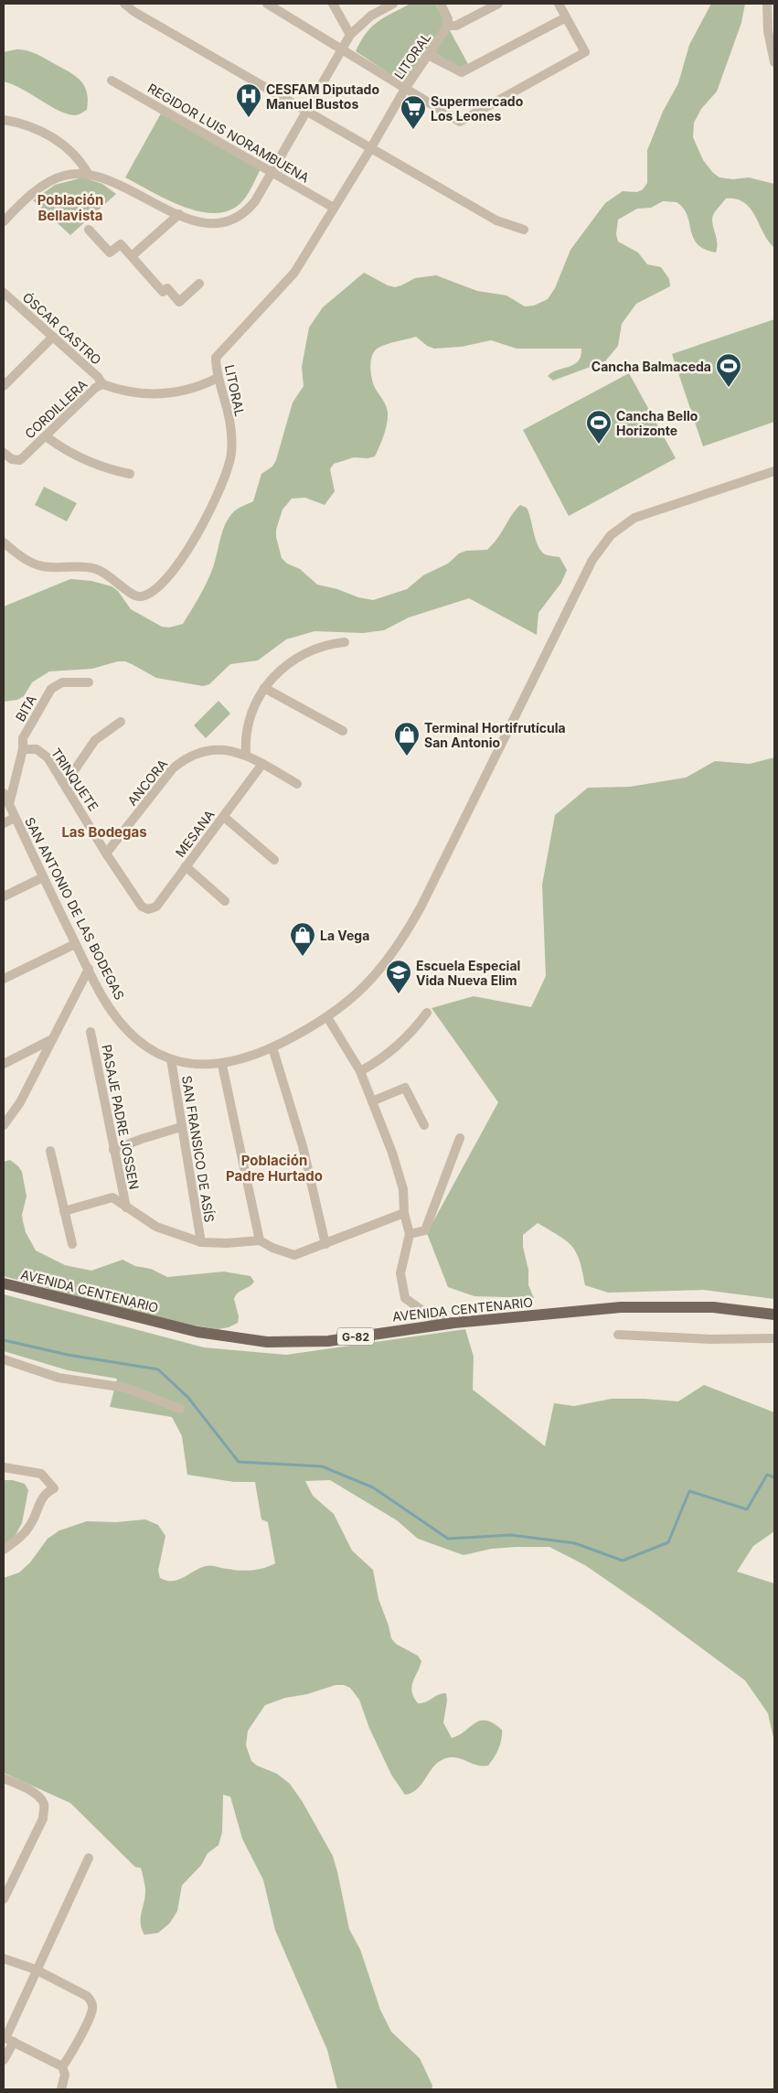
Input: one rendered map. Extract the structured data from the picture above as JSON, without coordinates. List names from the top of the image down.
{
  "streets": {
    "main road": ["AVENIDA CENTENARIO", "G-82"],
    "street": [
      "LITORAL",
      "REGIDOR LUIS NORAMBUENA",
      "ÓSCAR CASTRO",
      "CORDILLERA",
      "BITA",
      "TRINQUETE",
      "ANCORA",
      "MESANA",
      "SAN ANTONIO DE LAS BODEGAS",
      "PASAJE PADRE JOSSEN",
      "SAN FRANSICO DE ASÍS"
    ]
  },
  "crossings": [
    ["LITORAL", "REGIDOR LUIS NORAMBUENA"],
    ["ÓSCAR CASTRO", "CORDILLERA"],
    ["BITA", "TRINQUETE"],
    ["BITA", "SAN ANTONIO DE LAS BODEGAS"],
    ["TRINQUETE", "ANCORA"],
    ["TRINQUETE", "MESANA"],
    ["ANCORA", "MESANA"],
    ["SAN ANTONIO DE LAS BODEGAS", "SAN FRANSICO DE ASÍS"]
  ],
  "districts": ["Población Bellavista", "Las Bodegas", "Población Padre Hurtado"],
  "places": {
    "hospital": ["CESFAM Diputado Manuel Bustos"],
    "supermarket": ["Supermercado Los Leones"],
    "sports": ["Cancha Balmaceda", "Cancha Bello Horizonte"],
    "shop": ["Terminal Hortifrutícula San Antonio", "La Vega"],
    "school or university": ["Escuela Especial Vida Nueva Elim"]
  }
}
